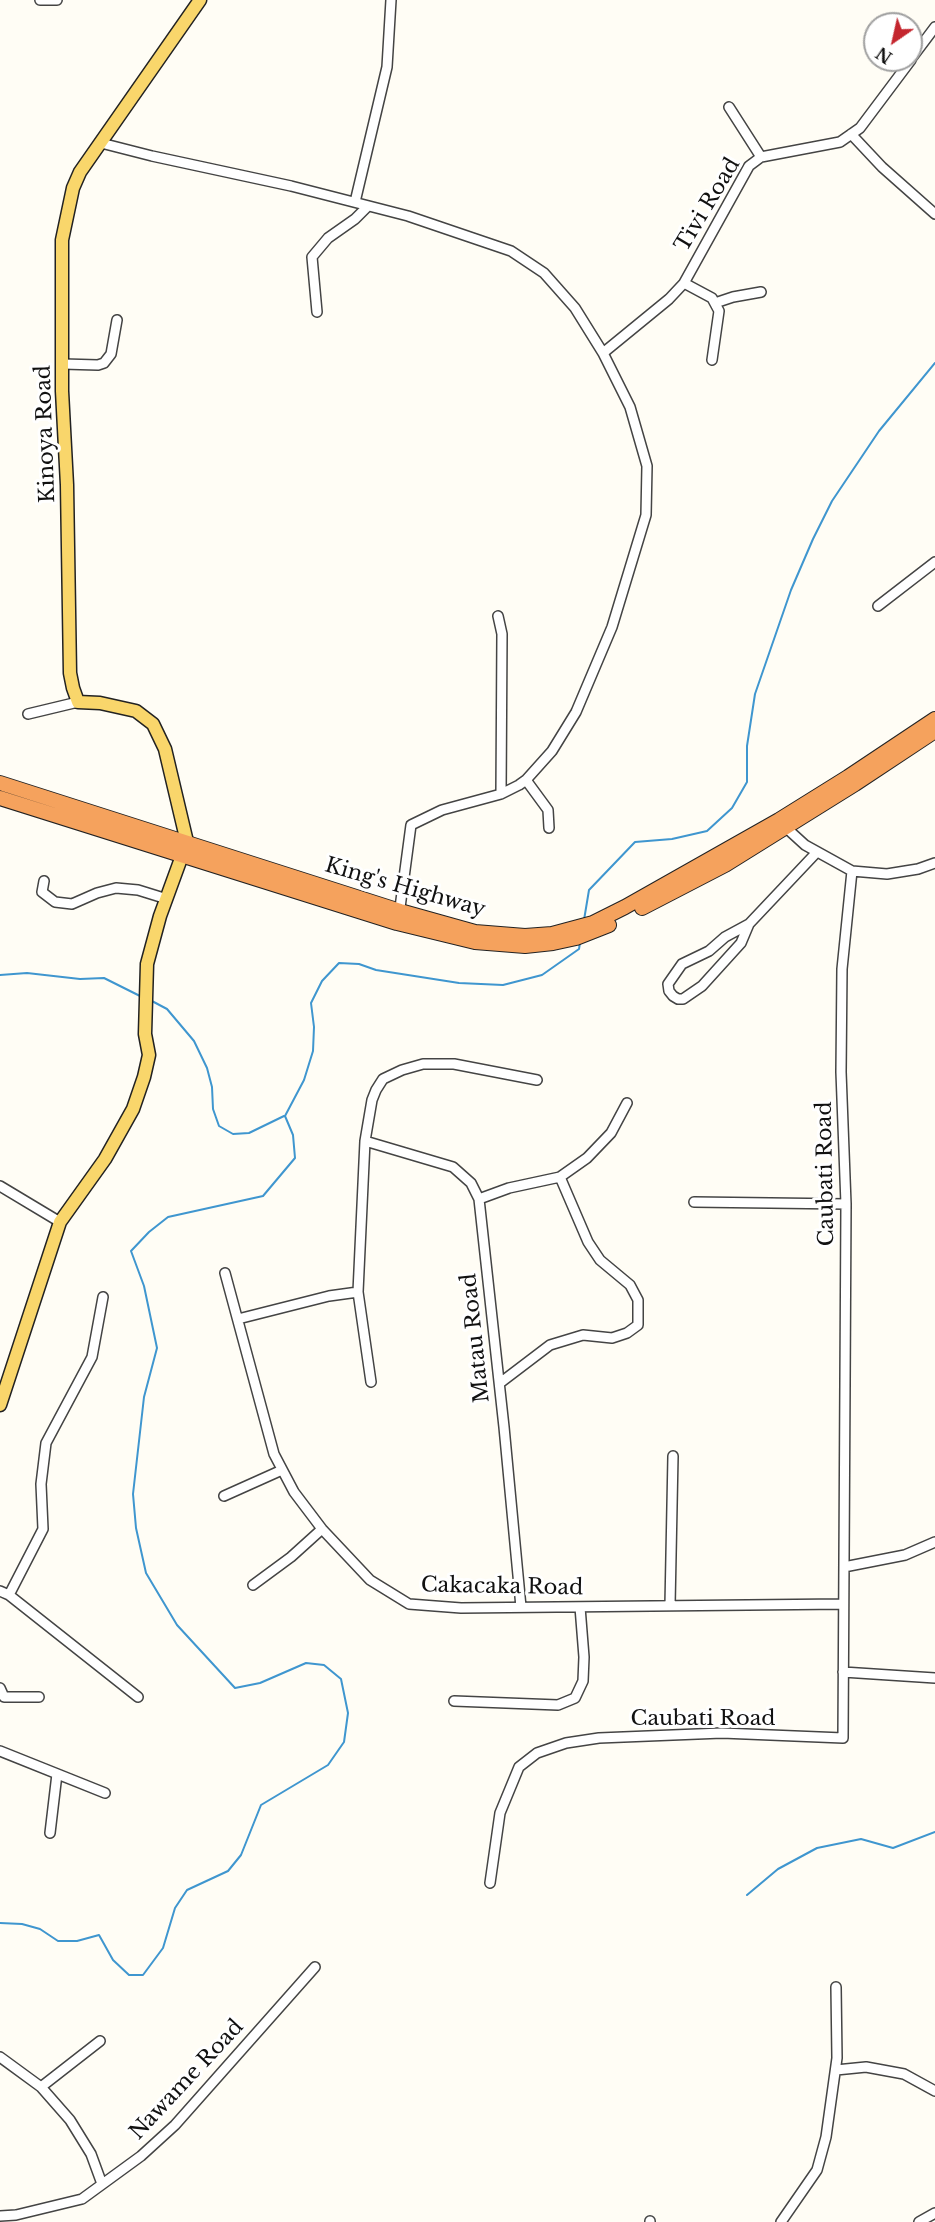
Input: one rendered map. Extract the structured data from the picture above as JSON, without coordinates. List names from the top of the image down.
{
  "streets": {
    "highway": ["King's Highway"],
    "main road": ["Kinoya Road"],
    "street": [
      "Tivi Road",
      "Caubati Road",
      "Matau Road",
      "Cakacaka Road",
      "Nawame Road"
    ]
  },
  "crossings": [
    ["Caubati Road", "Cakacaka Road"],
    ["Matau Road", "Cakacaka Road"]
  ],
  "north": "bottom left"
}
